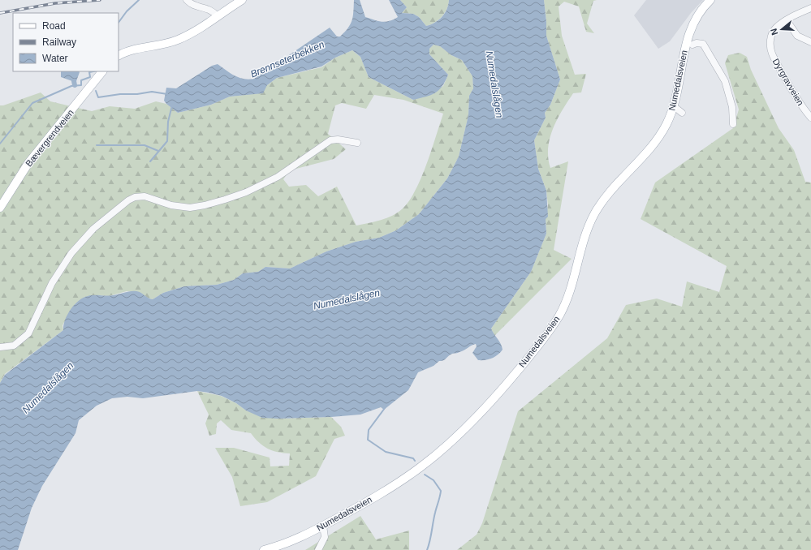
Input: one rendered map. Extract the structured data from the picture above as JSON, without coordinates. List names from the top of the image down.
{
  "streets": {
    "main road": ["Numedalsveien", "Bævergrendveien"],
    "street": ["Dyrgravveien"]
  },
  "water": ["Brennseterbekken", "Numedalslågen"],
  "legend": ["Road", "Railway", "Water"],
  "north": "left"
}
